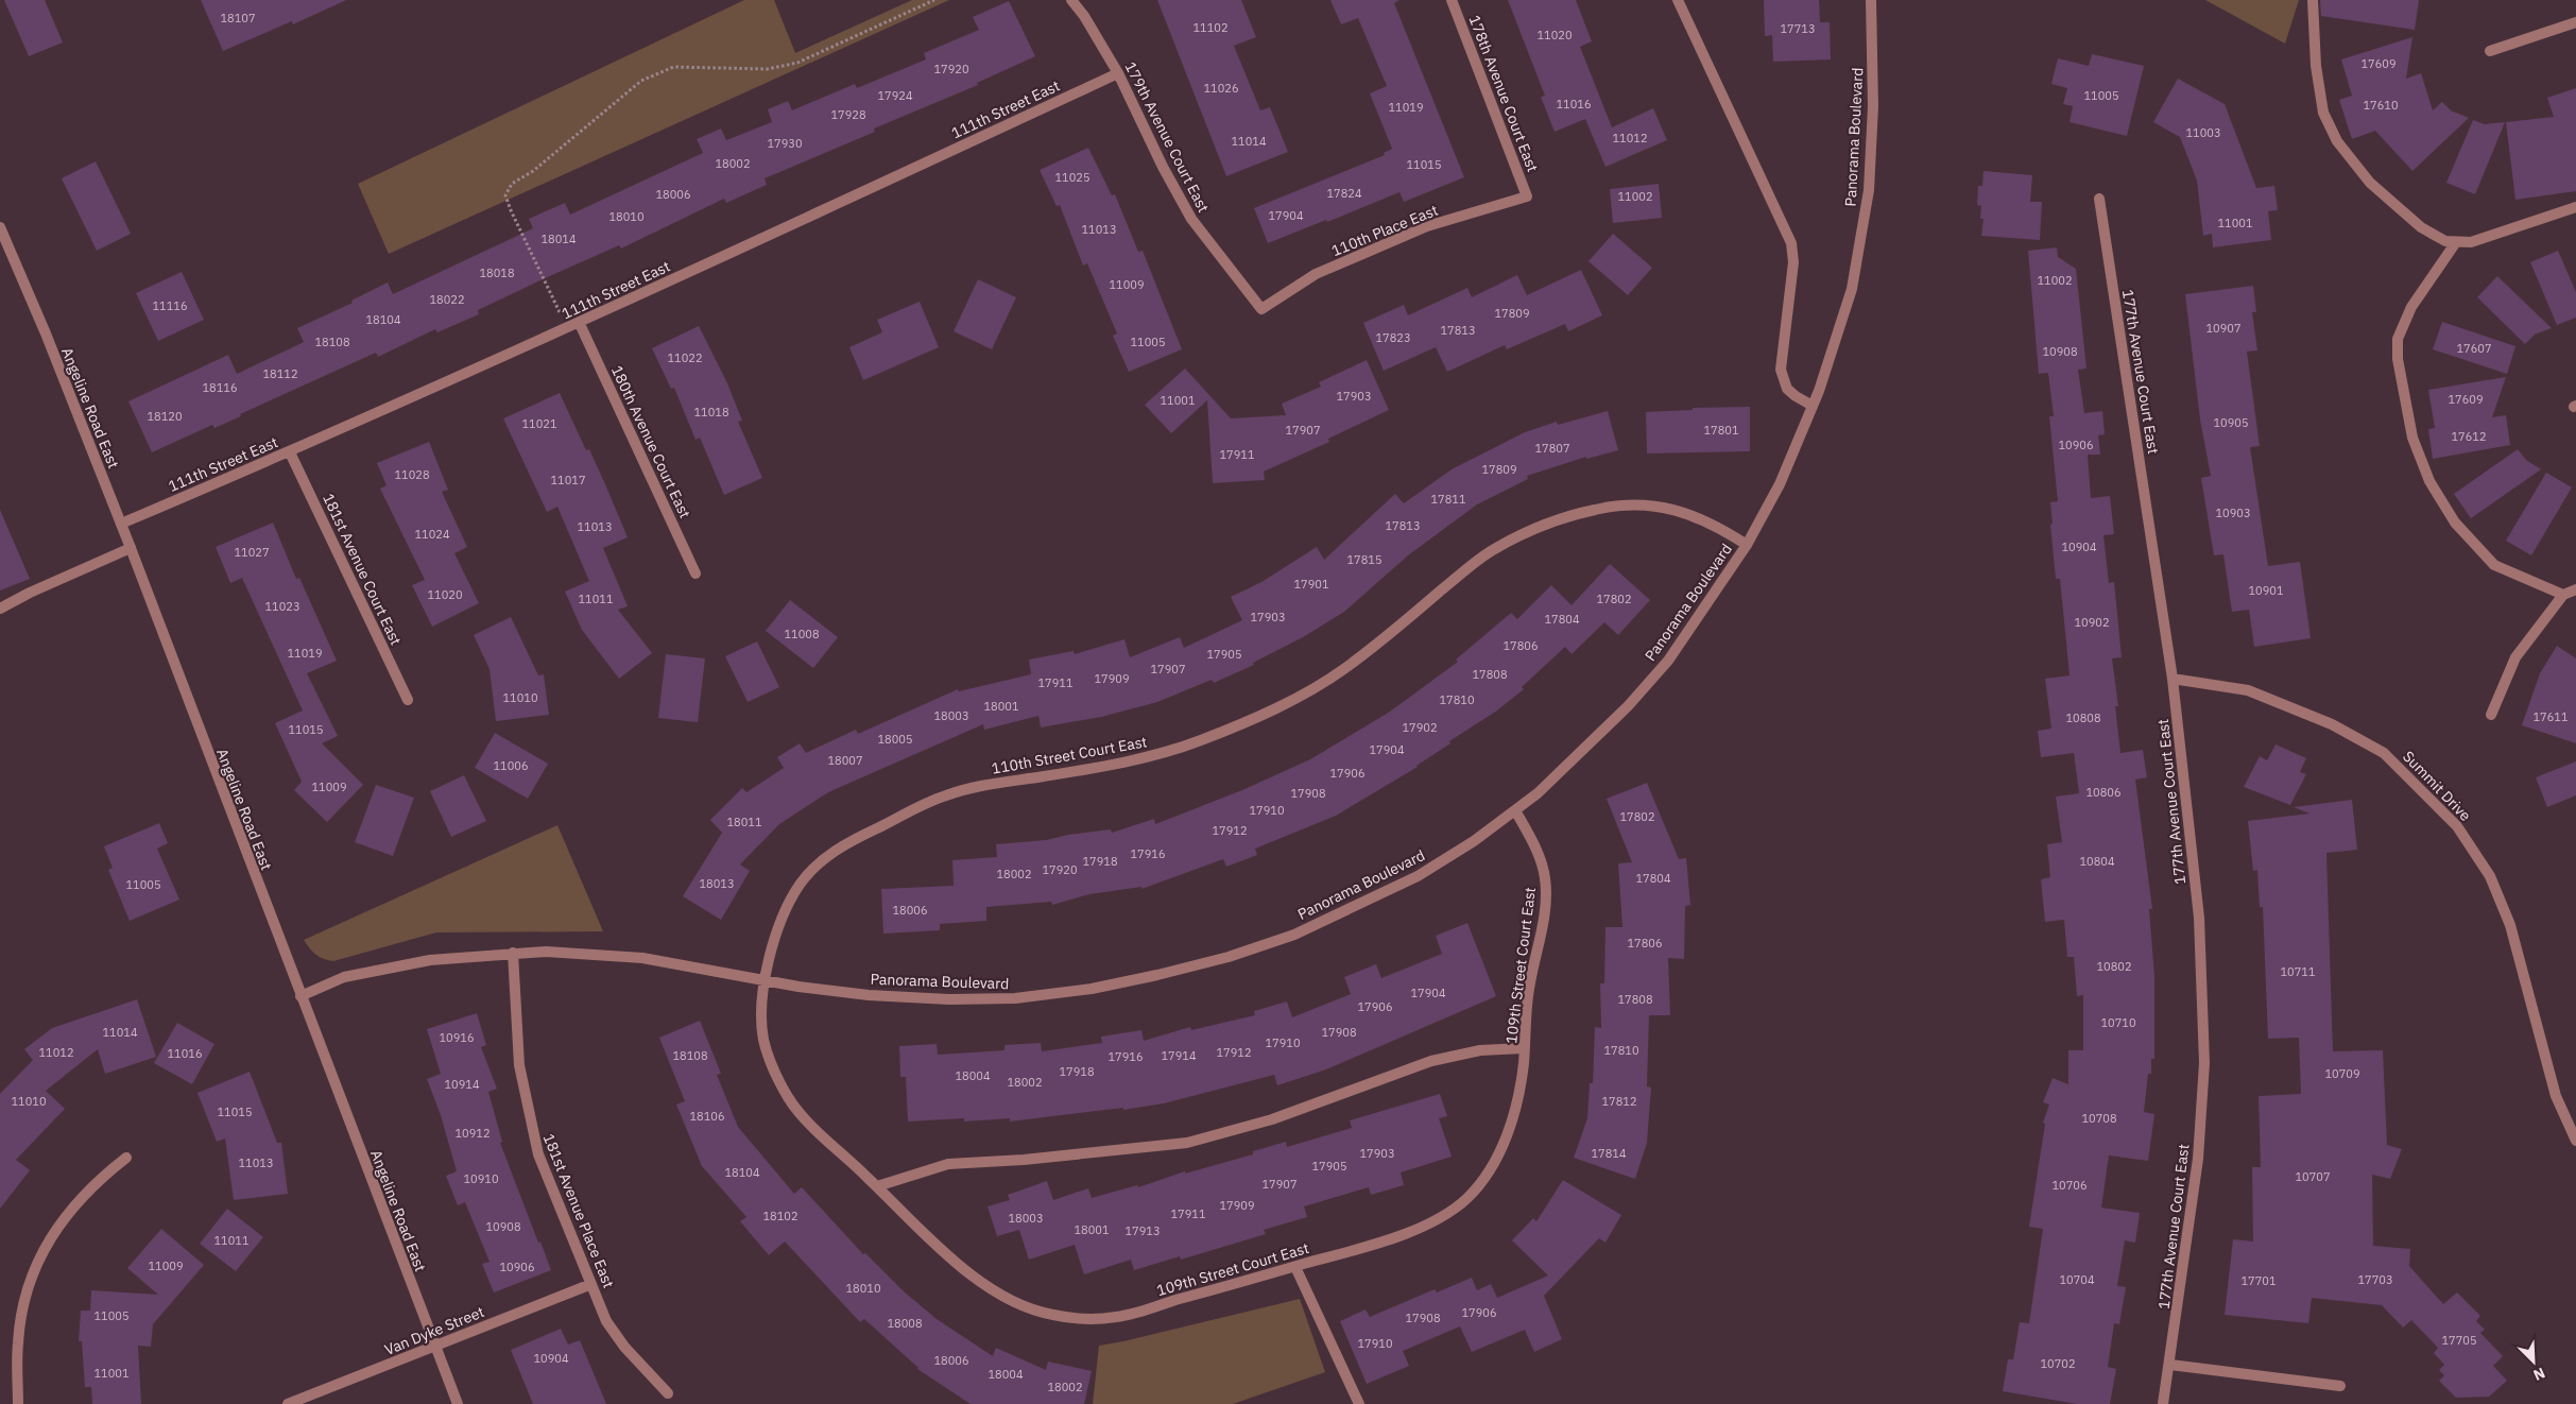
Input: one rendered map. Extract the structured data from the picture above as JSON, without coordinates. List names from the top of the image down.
{
  "streets": {
    "street": [
      "178th Avenue Court East",
      "111th Street East",
      "179th Avenue Court East",
      "Panorama Boulevard",
      "110th Place East",
      "177th Avenue Court East",
      "Angeline Road East",
      "180th Avenue Court East",
      "181st Avenue Court East",
      "110th Street Court East",
      "Summit Drive",
      "109th Street Court East",
      "181st Avenue Place East",
      "Van Dyke Street"
    ]
  },
  "crossings": [
    ["178th Avenue Court East", "110th Place East"],
    ["111th Street East", "179th Avenue Court East"],
    ["111th Street East", "Angeline Road East"],
    ["111th Street East", "180th Avenue Court East"],
    ["111th Street East", "181st Avenue Court East"],
    ["179th Avenue Court East", "110th Place East"],
    ["Panorama Boulevard", "Angeline Road East"],
    ["Panorama Boulevard", "110th Street Court East"],
    ["Panorama Boulevard", "109th Street Court East"],
    ["Panorama Boulevard", "181st Avenue Place East"],
    ["177th Avenue Court East", "Summit Drive"],
    ["Angeline Road East", "Van Dyke Street"],
    ["110th Street Court East", "109th Street Court East"],
    ["181st Avenue Place East", "Van Dyke Street"]
  ],
  "house_numbers": [
    "18107",
    "11102",
    "17713",
    "11020",
    "17609",
    "17920",
    "11026",
    "17924",
    "11005",
    "11016",
    "17610",
    "11019",
    "17928",
    "11003",
    "11012",
    "11014",
    "17930",
    "18002",
    "11015",
    "11025",
    "17824",
    "18006",
    "11002",
    "17904",
    "18010",
    "11001",
    "11013",
    "18014",
    "18018",
    "11002",
    "11009",
    "18022",
    "11116",
    "17809",
    "18104",
    "10907",
    "17813",
    "17823",
    "18108",
    "11005",
    "17607",
    "10908",
    "11022",
    "18112",
    "18116",
    "17903",
    "17609",
    "11001",
    "11018",
    "18120",
    "10905",
    "11021",
    "17907",
    "17801",
    "17612",
    "10906",
    "17807",
    "17911",
    "17809",
    "11028",
    "11017",
    "17811",
    "10903",
    "17813",
    "11013",
    "11024",
    "10904",
    "11027",
    "17815",
    "17901",
    "10901",
    "11020",
    "11011",
    "17802",
    "11023",
    "17903",
    "17804",
    "10902",
    "11008",
    "17806",
    "11019",
    "17905",
    "17907",
    "17808",
    "17909",
    "17911",
    "11010",
    "17810",
    "18001",
    "18003",
    "17611",
    "10808",
    "17902",
    "11015",
    "18005",
    "17904",
    "18007",
    "11006",
    "17906",
    "11009",
    "10806",
    "17908",
    "17910",
    "17802",
    "18011",
    "17912",
    "17916",
    "17918",
    "10804",
    "17920",
    "18002",
    "17804",
    "18013",
    "11005",
    "18006",
    "17806",
    "10802",
    "10711",
    "17904",
    "17808",
    "17906",
    "10710",
    "11014",
    "17908",
    "10916",
    "17910",
    "17810",
    "11012",
    "17912",
    "11016",
    "18108",
    "17914",
    "17916",
    "17918",
    "10709",
    "18004",
    "18002",
    "10914",
    "11010",
    "17812",
    "11015",
    "18106",
    "10708",
    "10912",
    "17903",
    "17814",
    "11013",
    "17905",
    "18104",
    "10707",
    "10910",
    "17907",
    "10706",
    "17909",
    "17911",
    "18102",
    "18003",
    "10908",
    "18001",
    "17913",
    "11011",
    "11009",
    "10906",
    "10704",
    "17703",
    "17701",
    "18010",
    "17906",
    "11005",
    "17908",
    "18008",
    "17705",
    "17910",
    "10904",
    "18006",
    "10702",
    "11001",
    "18004",
    "18002"
  ],
  "north": "bottom right"
}
